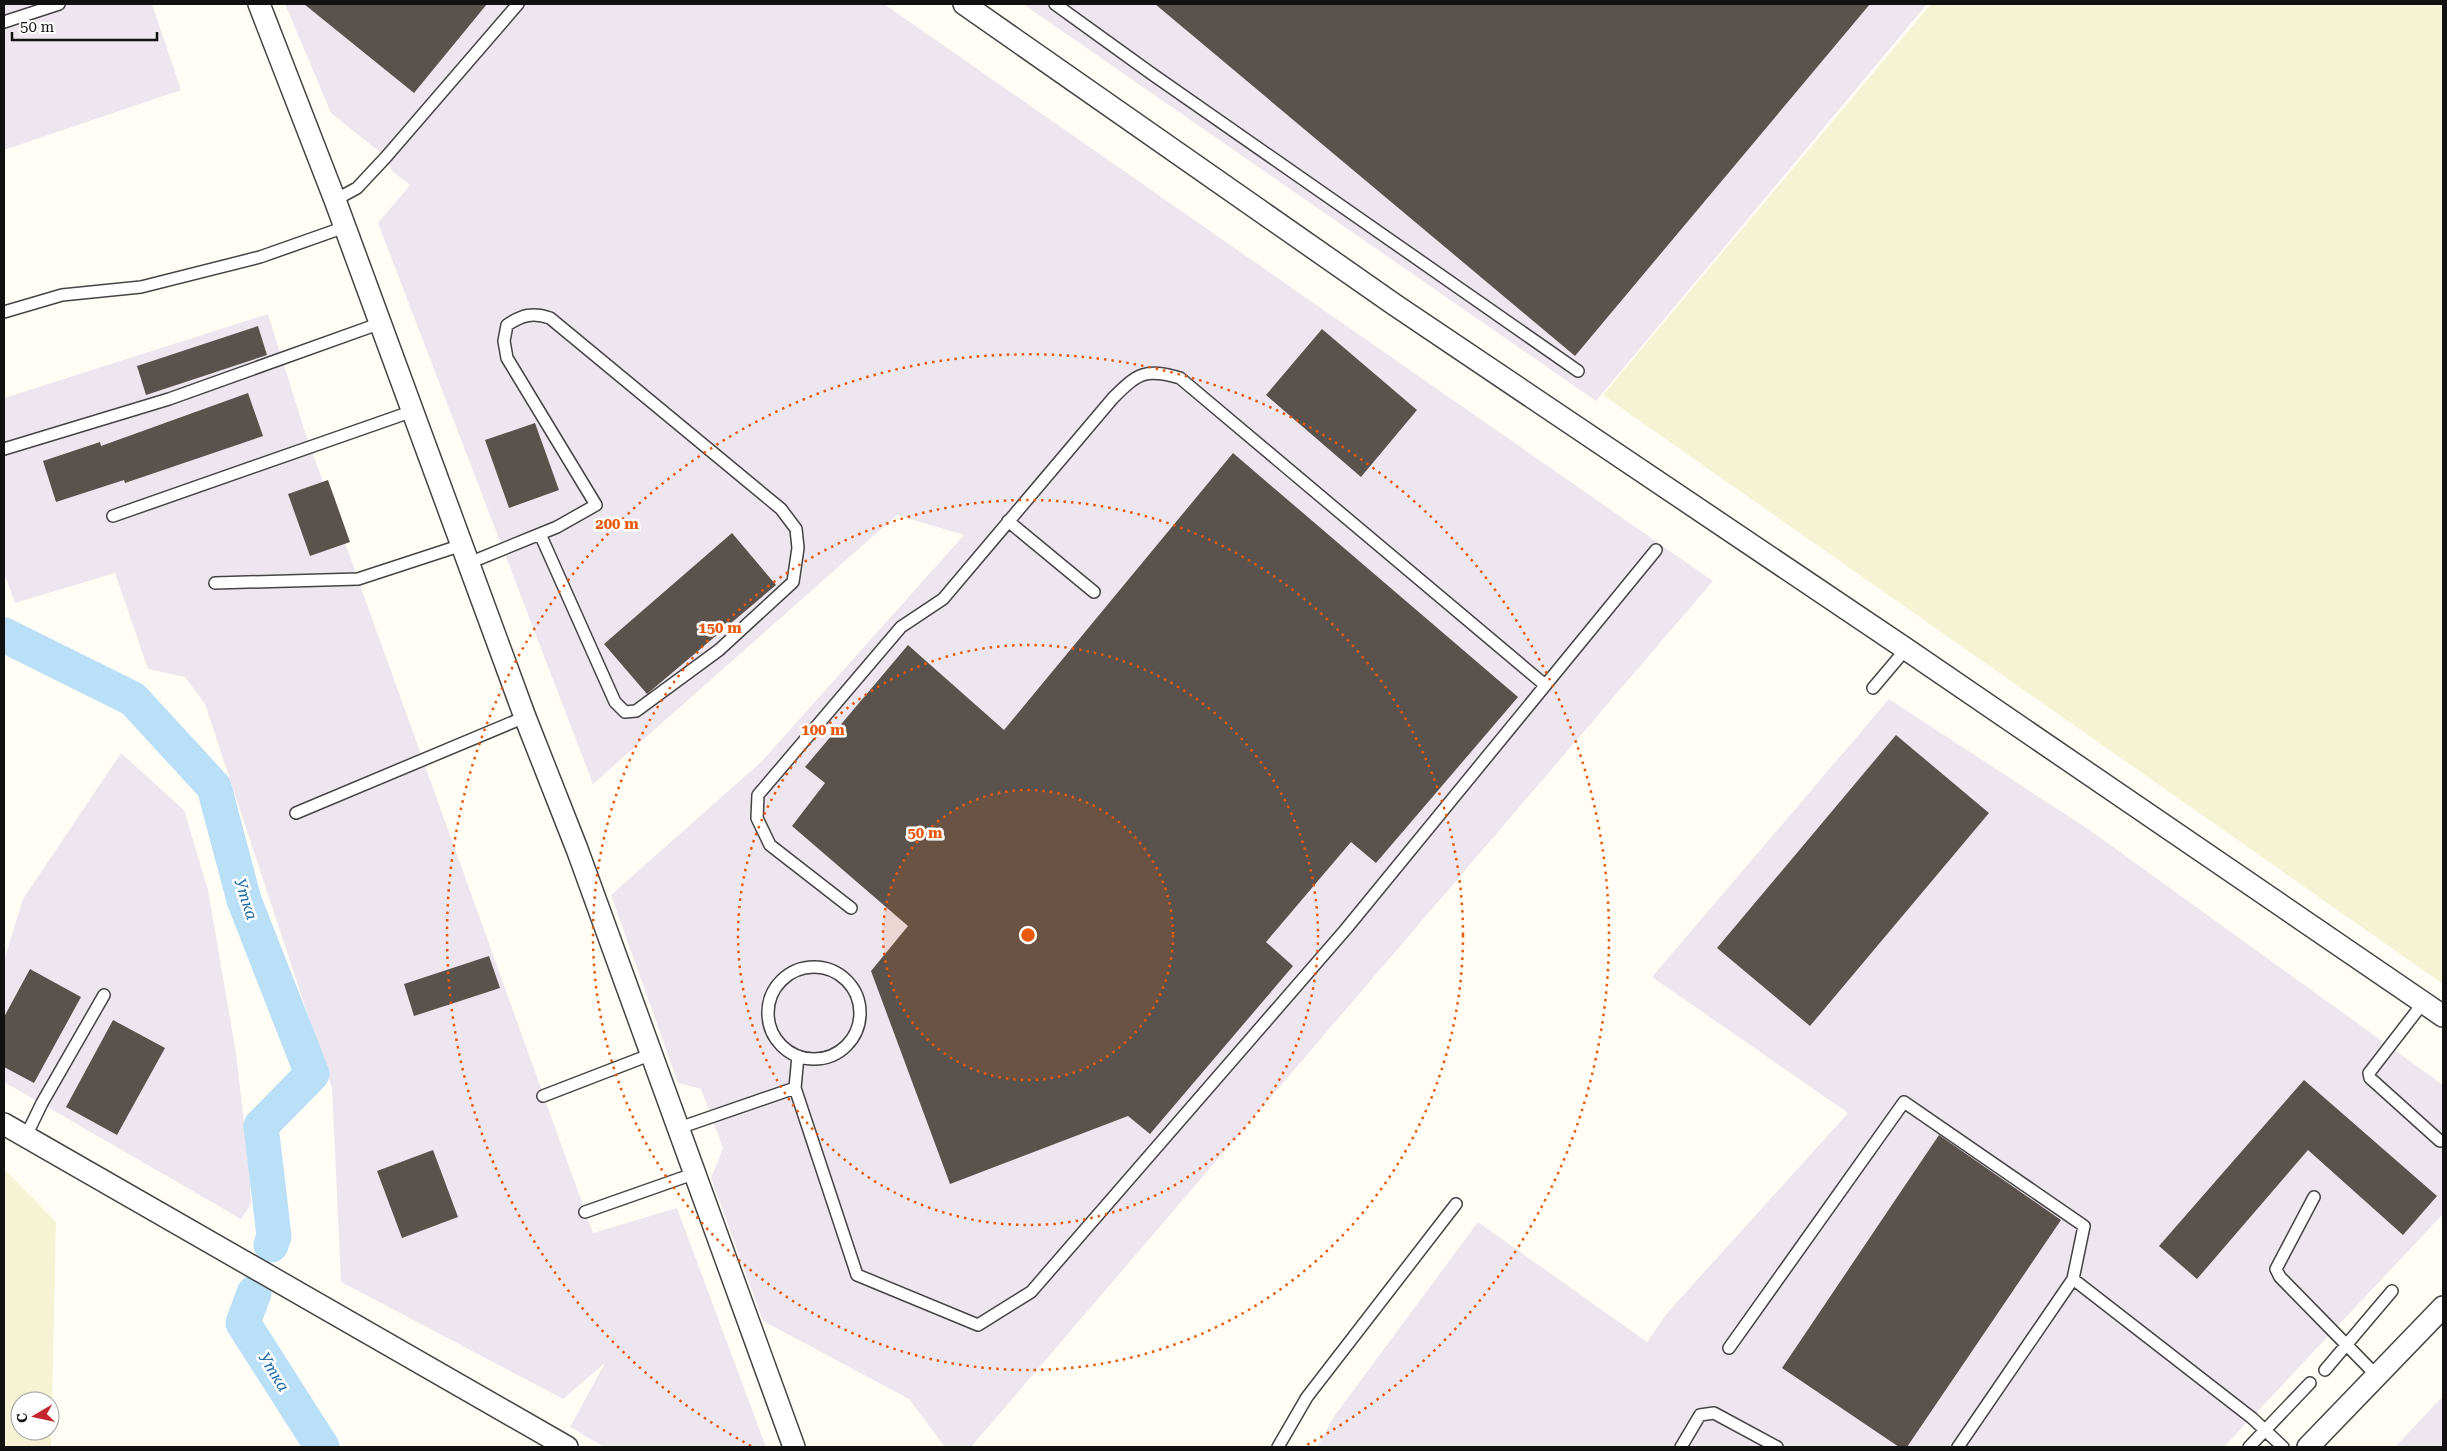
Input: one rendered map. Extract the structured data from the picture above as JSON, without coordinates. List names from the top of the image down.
{
  "water": ["Утка"],
  "scale_bar": "50 m",
  "north": "left",
  "rings": [
    "200 m",
    "150 m",
    "100 m",
    "50 m"
  ]
}
